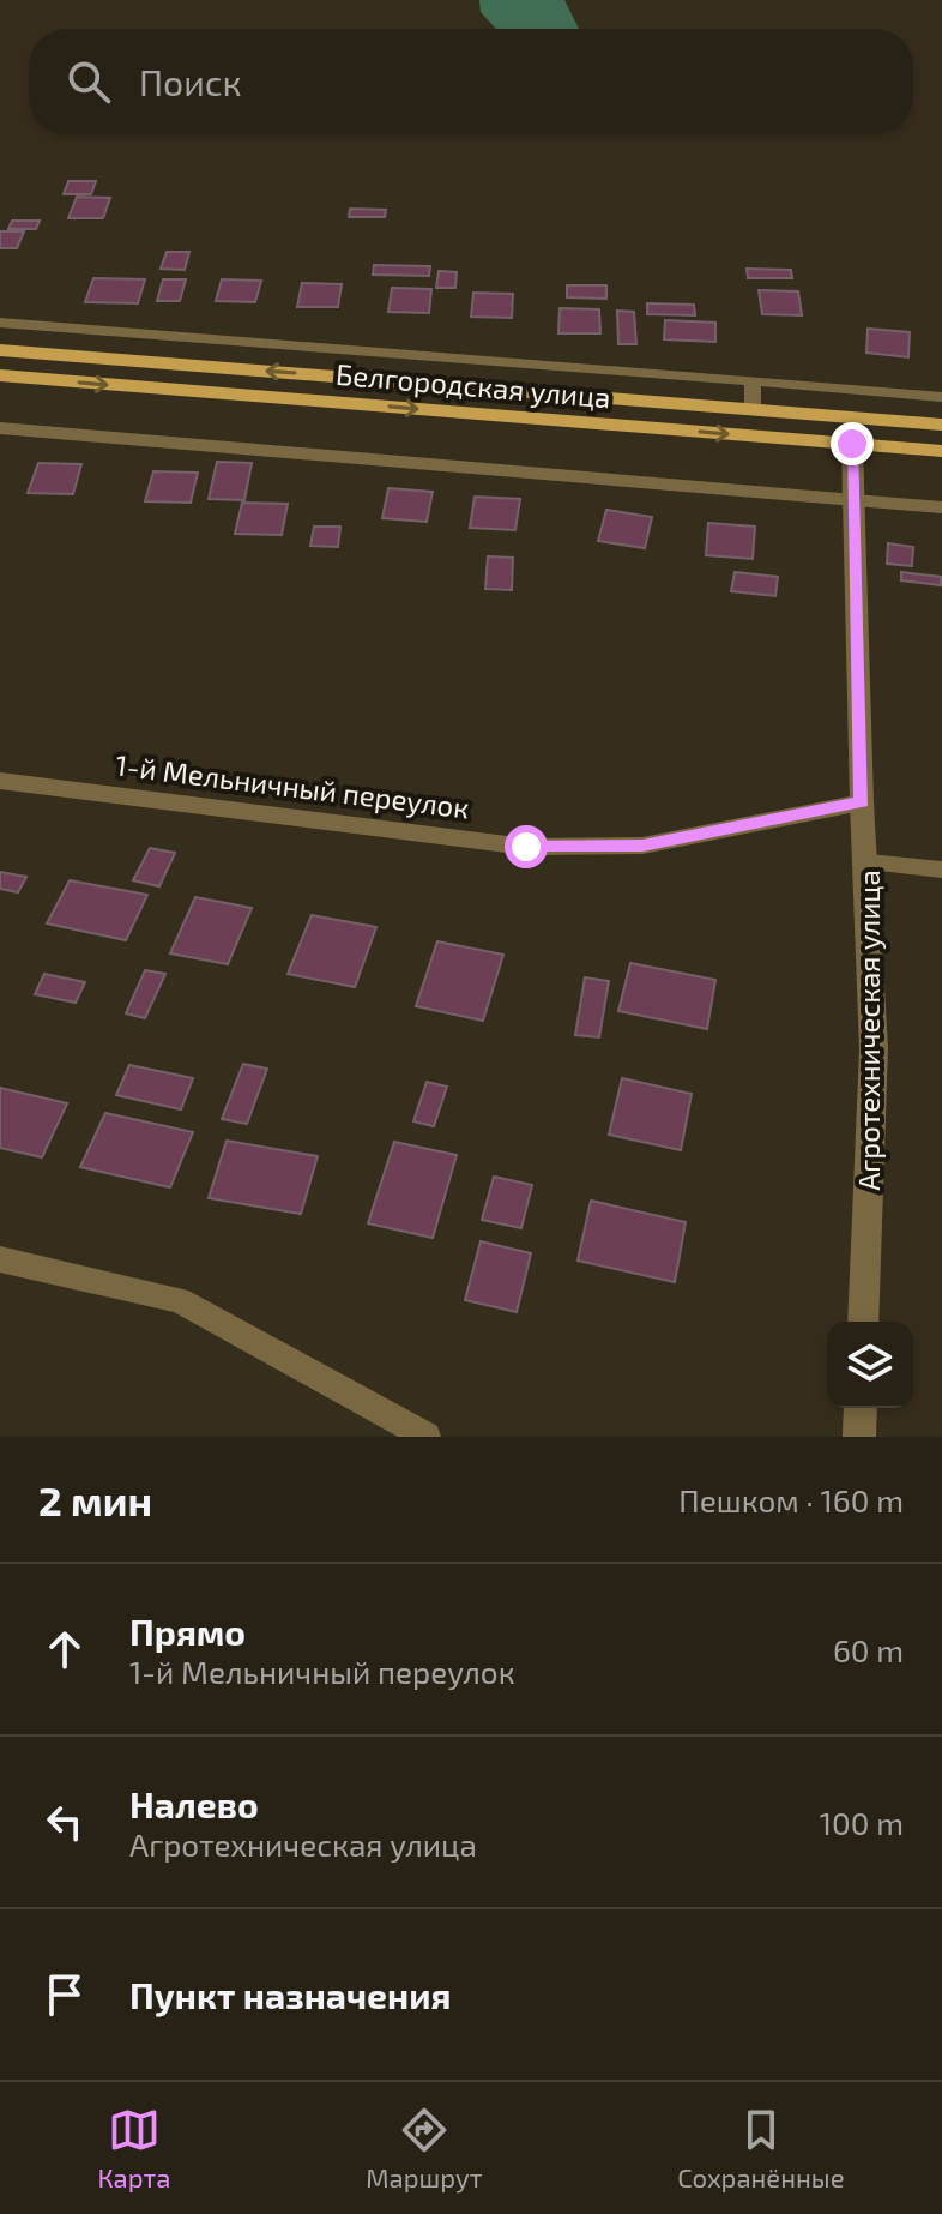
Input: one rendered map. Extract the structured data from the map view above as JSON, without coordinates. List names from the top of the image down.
{
  "streets": {
    "main road": ["Белгородская улица"],
    "street": ["Агротехническая улица"],
    "lane": ["1-й Мельничный переулок"]
  },
  "crossings": [
    ["Белгородская улица", "Агротехническая улица"],
    ["1-й Мельничный переулок", "Агротехническая улица"]
  ],
  "page": {
    "search": "Поиск",
    "heading": ["2 мин", "Пешком · 160 m"],
    "list": [
      ["Прямо", "1-й Мельничный переулок", "60 m"],
      ["Налево", "Агротехническая улица", "100 m"],
      "Пункт назначения"
    ],
    "nav": ["Карта", "Маршрут", "Сохранённые"]
  }
}
